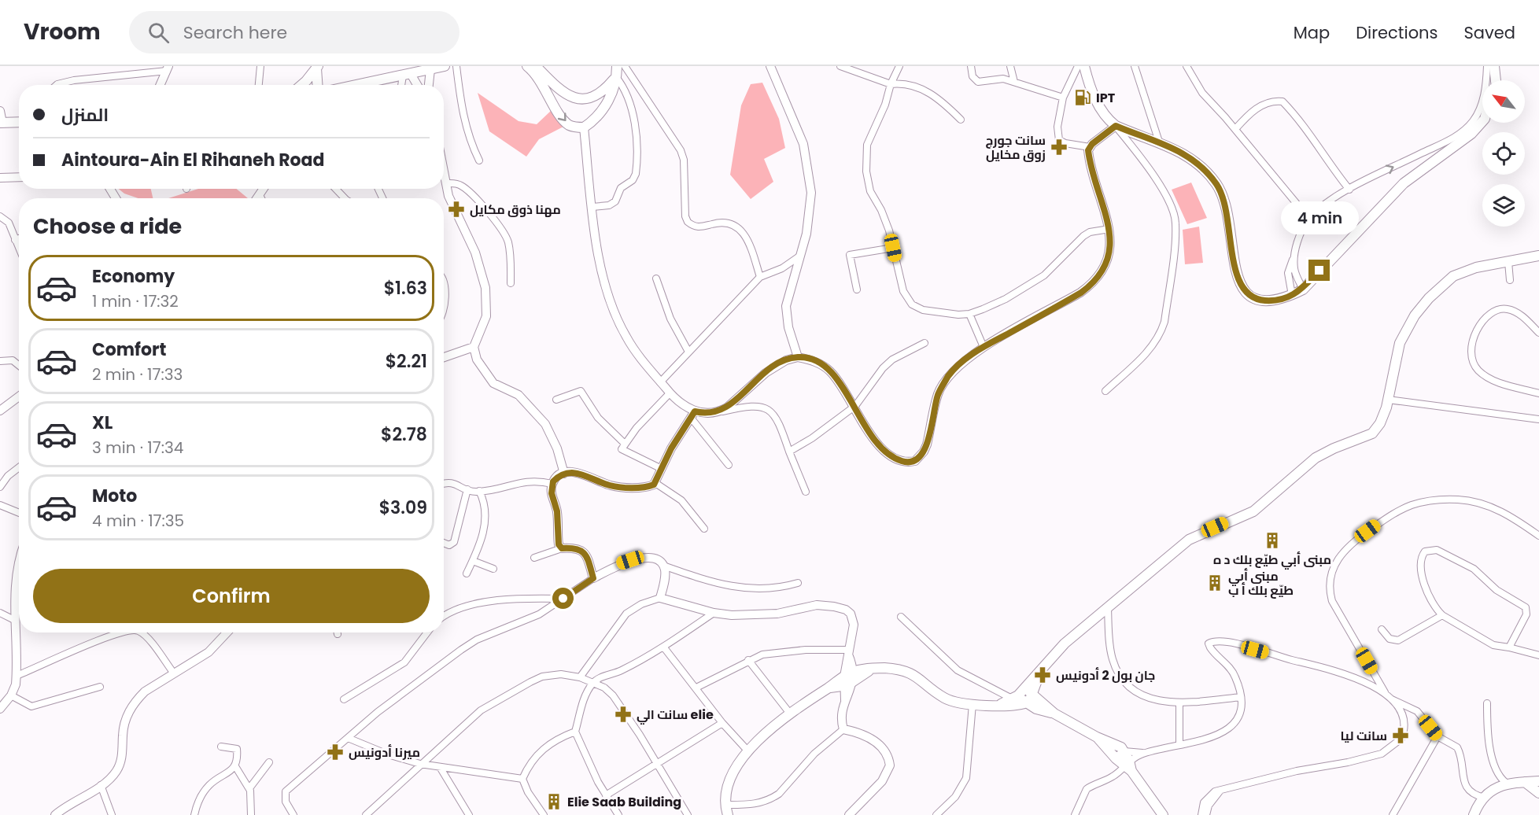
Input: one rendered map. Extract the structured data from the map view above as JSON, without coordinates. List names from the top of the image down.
{
  "places": {
    "fuel station": ["IPT"],
    "pharmacy": [
      "سانت جورج زوق مخايل",
      "مهنا ذوق مكايل",
      "جان بول 2 أدونيس",
      "سانت الي elie",
      "سانت ليا",
      "ميرنا أدونيس"
    ],
    "building": ["مبنى أبي طيّع بلك د ه", "مبنى أبي طيّع بلك أ ب", "Elie Saab Building"]
  },
  "north": "top left",
  "page": {
    "header": "Vroom",
    "search": "Search here",
    "nav": ["Map", "Directions", "Saved"],
    "banner": ["المنزل", "Aintoura-Ain El Rihaneh Road"],
    "heading": "Choose a ride",
    "bubble": "4 min",
    "list": [
      {
        "name": "Economy",
        "note": "1 min · 17:32",
        "value": "$1.63"
      },
      {
        "name": "Comfort",
        "note": "2 min · 17:33",
        "value": "$2.21"
      },
      {
        "name": "XL",
        "note": "3 min · 17:34",
        "value": "$2.78"
      },
      {
        "name": "Moto",
        "note": "4 min · 17:35",
        "value": "$3.09"
      }
    ],
    "buttons": "Confirm"
  }
}
